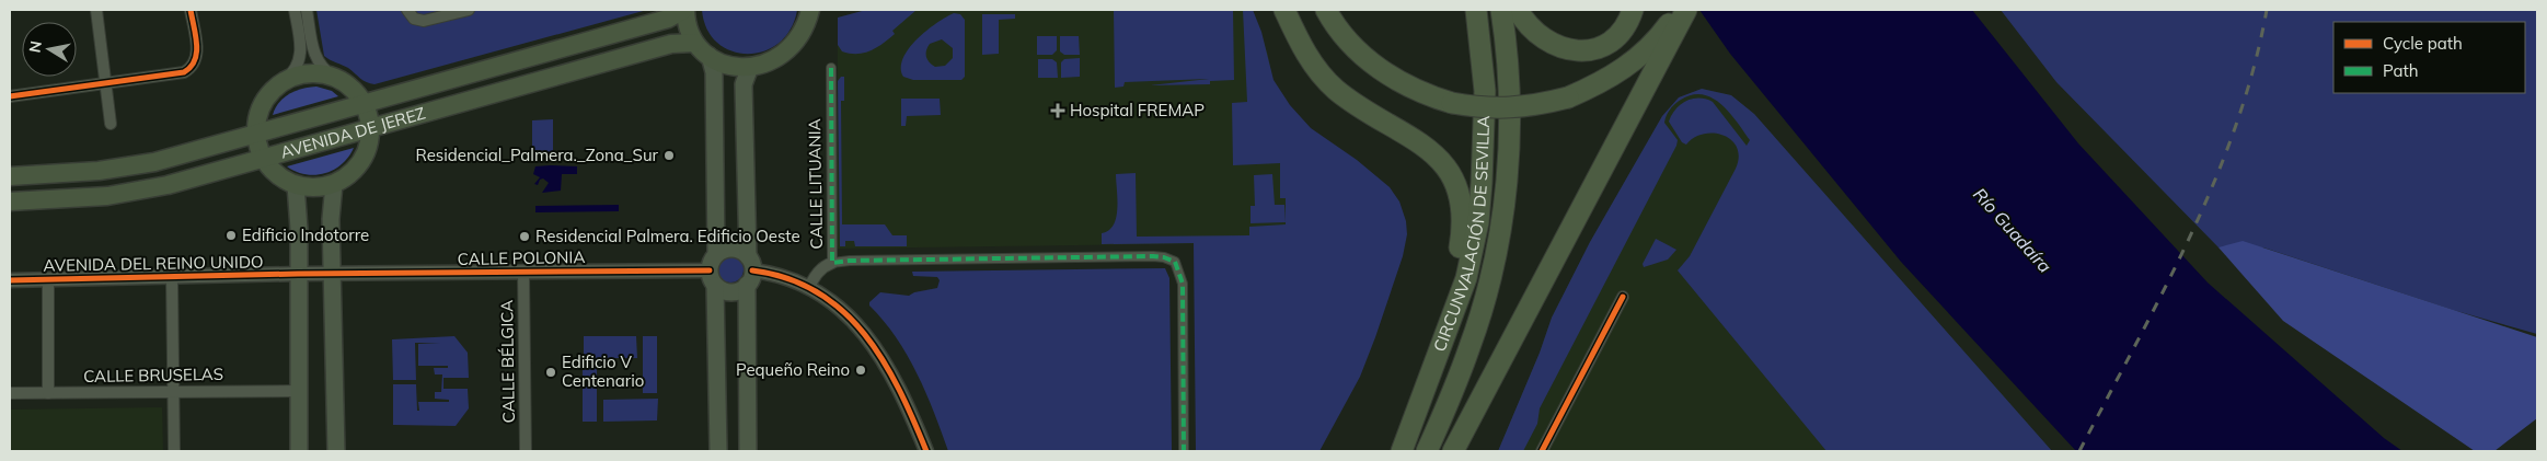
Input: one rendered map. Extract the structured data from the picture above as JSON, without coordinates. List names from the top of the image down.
{
  "streets": {
    "highway": ["CIRCUNVALACIÓN DE SEVILLA"],
    "main road": ["AVENIDA DE JEREZ"],
    "street": [
      "CALLE LITUANIA",
      "CALLE POLONIA",
      "AVENIDA DEL REINO UNIDO",
      "CALLE BÉLGICA",
      "CALLE BRUSELAS"
    ]
  },
  "crossings": [
    ["CALLE POLONIA", "AVENIDA DEL REINO UNIDO"],
    ["CALLE POLONIA", "CALLE BÉLGICA"]
  ],
  "water": ["Río Guadaíra"],
  "places": {
    "health": ["Hospital FREMAP"],
    "other": [
      "Residencial_Palmera._Zona_Sur",
      "Edificio Indotorre",
      "Residencial Palmera. Edificio Oeste",
      "Pequeño Reino",
      "Edificio V Centenario"
    ]
  },
  "legend": ["Cycle path", "Path"],
  "north": "left"
}
